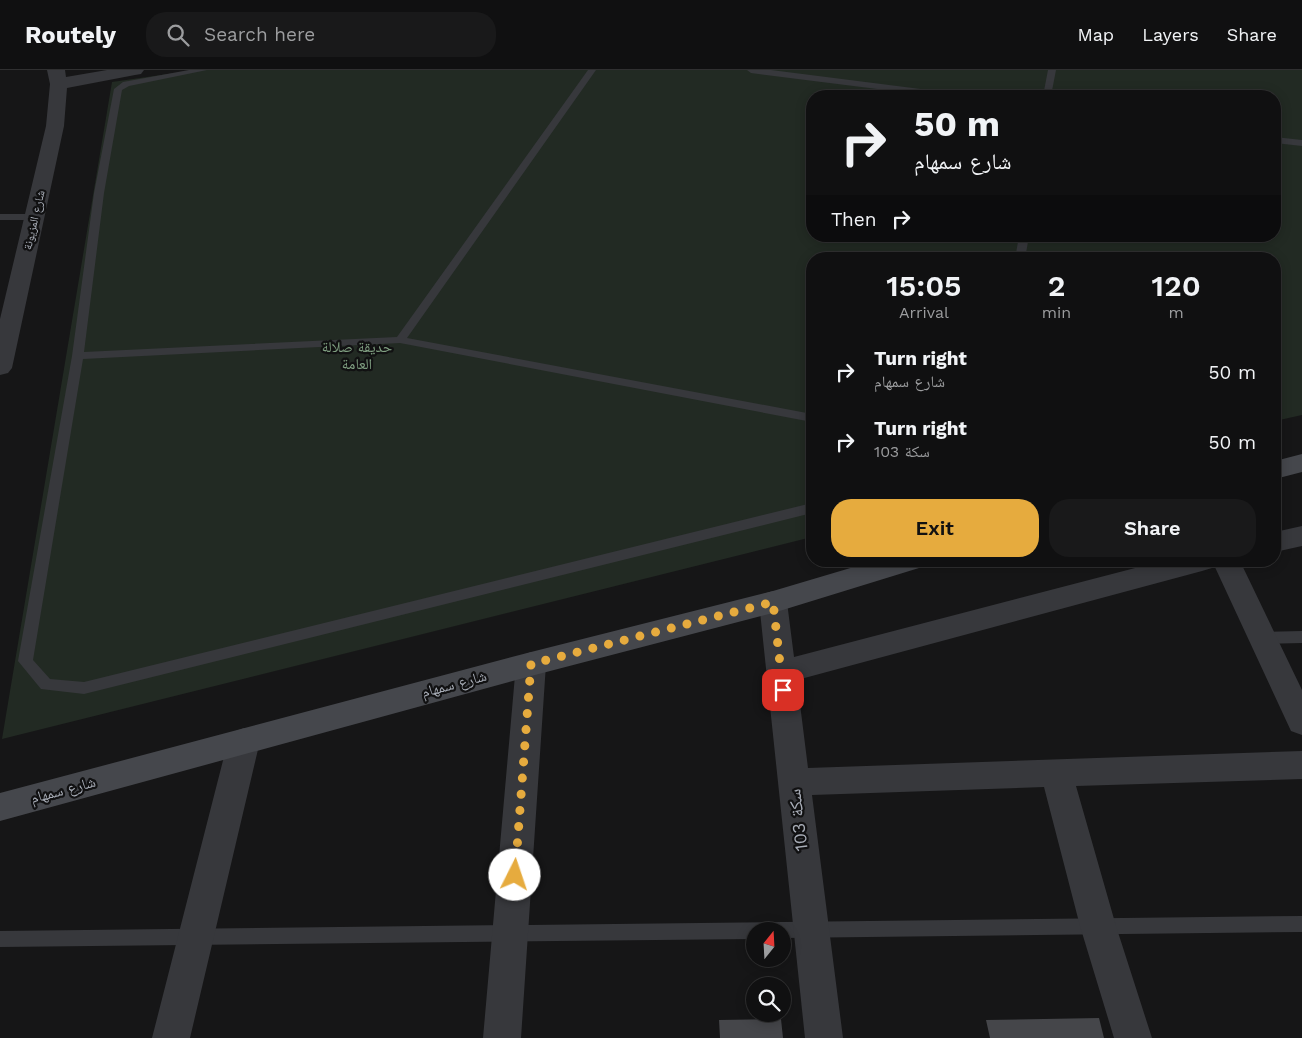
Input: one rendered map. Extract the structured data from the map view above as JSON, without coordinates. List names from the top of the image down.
{
  "streets": {
    "street": ["شارع المزيونة", "شارع سمهام", "سكة 103"]
  },
  "crossings": [
    ["شارع سمهام", "سكة 103"]
  ],
  "parks": ["حديقة صلالة العامة"],
  "north": "top",
  "page": {
    "header": "Routely",
    "search": "Search here",
    "nav": ["Map", "Layers", "Share"],
    "turn": ["50 m", "شارع سمهام"],
    "then": "Then",
    "eta": [
      "15:05",
      "Arrival",
      "2",
      "min",
      "120",
      "m"
    ],
    "list": [
      {
        "name": "Turn right",
        "note": "شارع سمهام",
        "value": "50 m"
      },
      {
        "name": "Turn right",
        "note": "سكة 103",
        "value": "50 m"
      }
    ],
    "buttons": ["Exit", "Share"]
  }
}
